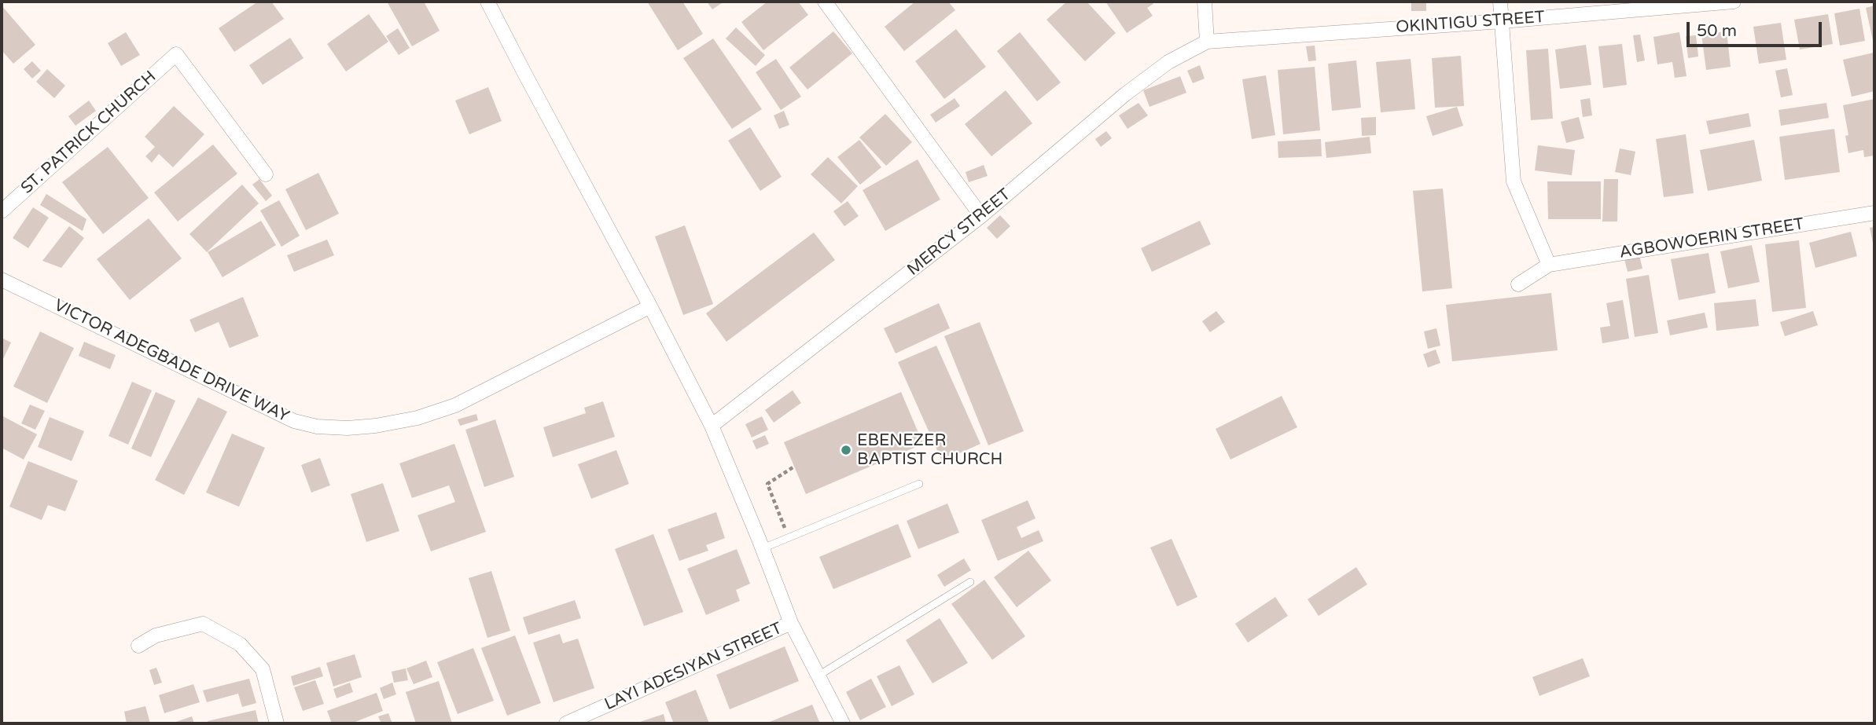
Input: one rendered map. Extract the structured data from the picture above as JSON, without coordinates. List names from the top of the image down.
{
  "streets": {
    "street": [
      "OKINTIGU STREET",
      "ST. PATRICK CHURCH",
      "MERCY STREET",
      "AGBOWOERIN STREET",
      "VICTOR ADEGBADE DRIVE WAY",
      "LAYI ADESIYAN STREET"
    ]
  },
  "crossings": [
    ["OKINTIGU STREET", "MERCY STREET"]
  ],
  "places": ["EBENEZER BAPTIST CHURCH"],
  "scale_bar": "50 m"
}
